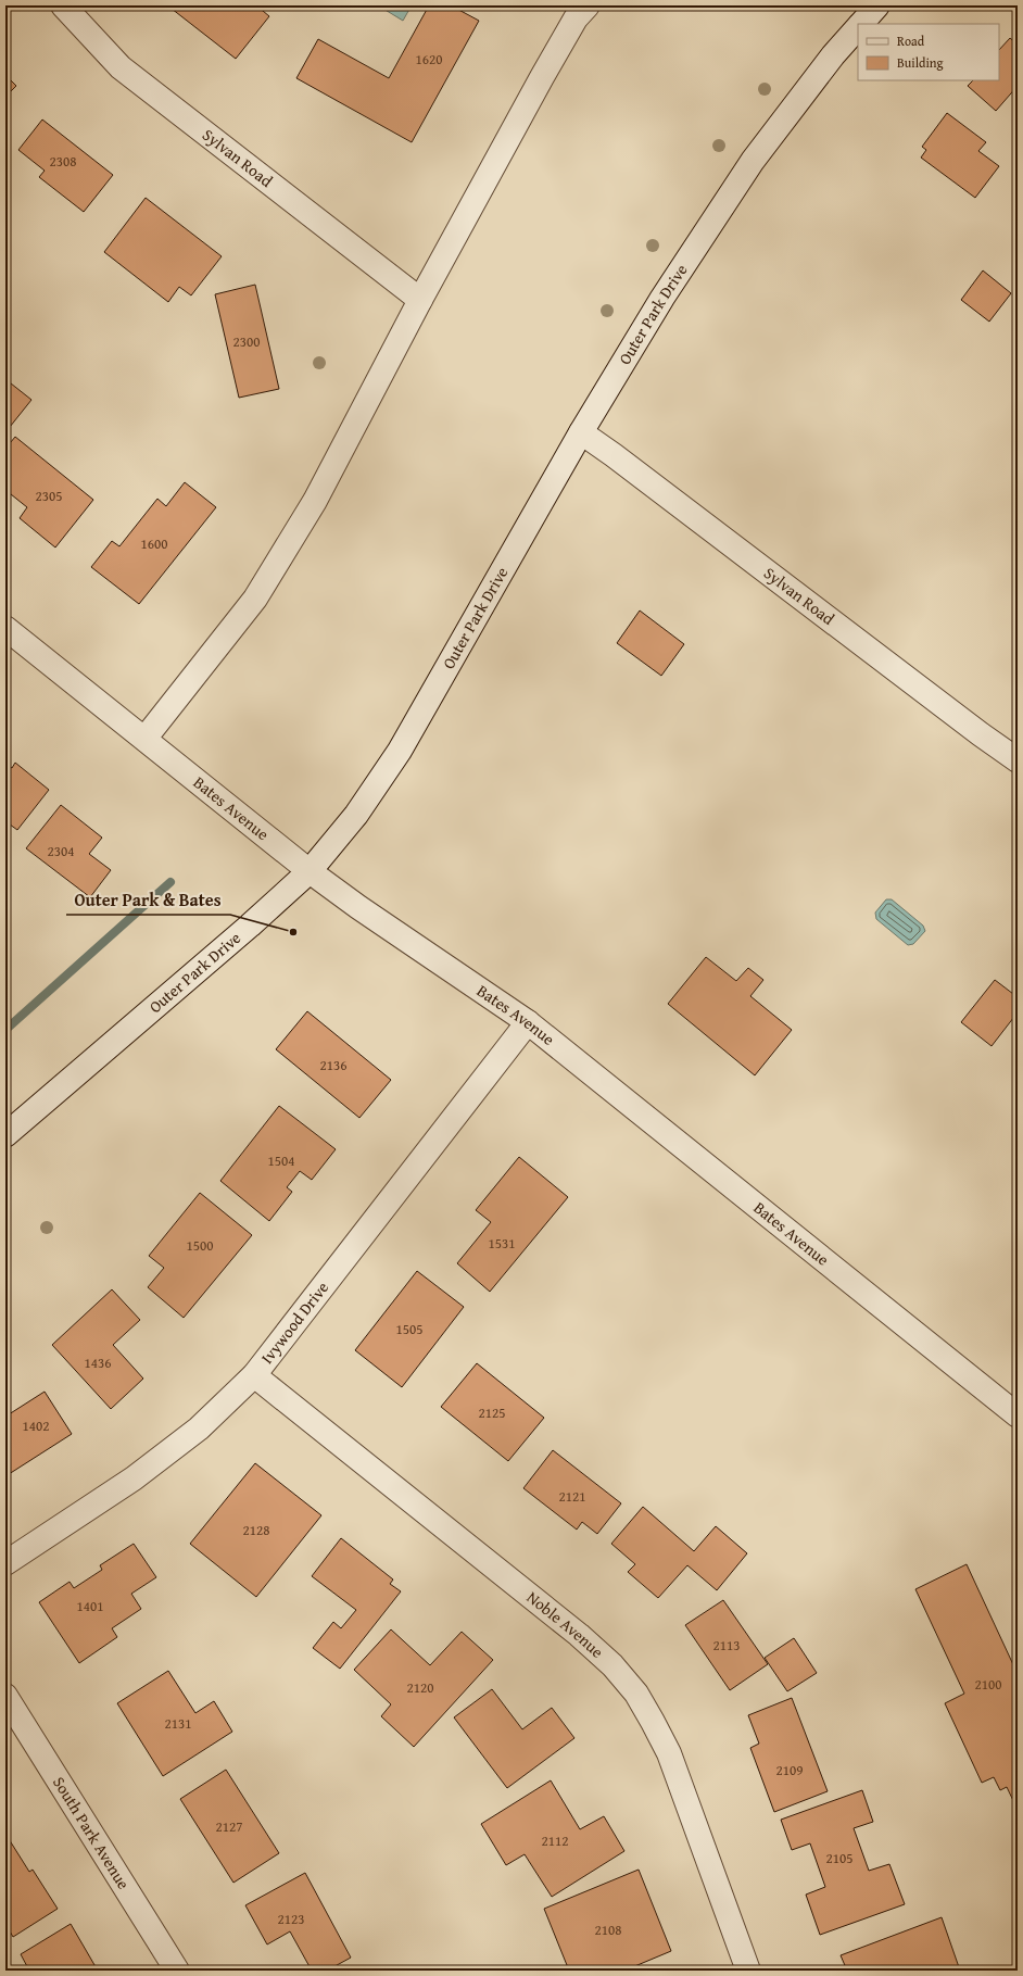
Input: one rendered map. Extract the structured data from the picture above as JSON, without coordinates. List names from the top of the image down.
{
  "streets": {
    "street": [
      "Sylvan Road",
      "Outer Park Drive",
      "Bates Avenue",
      "Ivywood Drive",
      "Noble Avenue",
      "South Park Avenue"
    ]
  },
  "crossings": [
    ["Sylvan Road", "Outer Park Drive"],
    ["Outer Park Drive", "Bates Avenue"],
    ["Bates Avenue", "Ivywood Drive"],
    ["Ivywood Drive", "Noble Avenue"]
  ],
  "places": ["Outer Park & Bates"],
  "house_numbers": [
    "1620",
    "2308",
    "2300",
    "2305",
    "1600",
    "2304",
    "2136",
    "1504",
    "1531",
    "1500",
    "1505",
    "1436",
    "2125",
    "1402",
    "2121",
    "2128",
    "1401",
    "2113",
    "2100",
    "2120",
    "2131",
    "2109",
    "2127",
    "2112",
    "2105",
    "2123",
    "2108"
  ],
  "legend": ["Road", "Building"]
}
